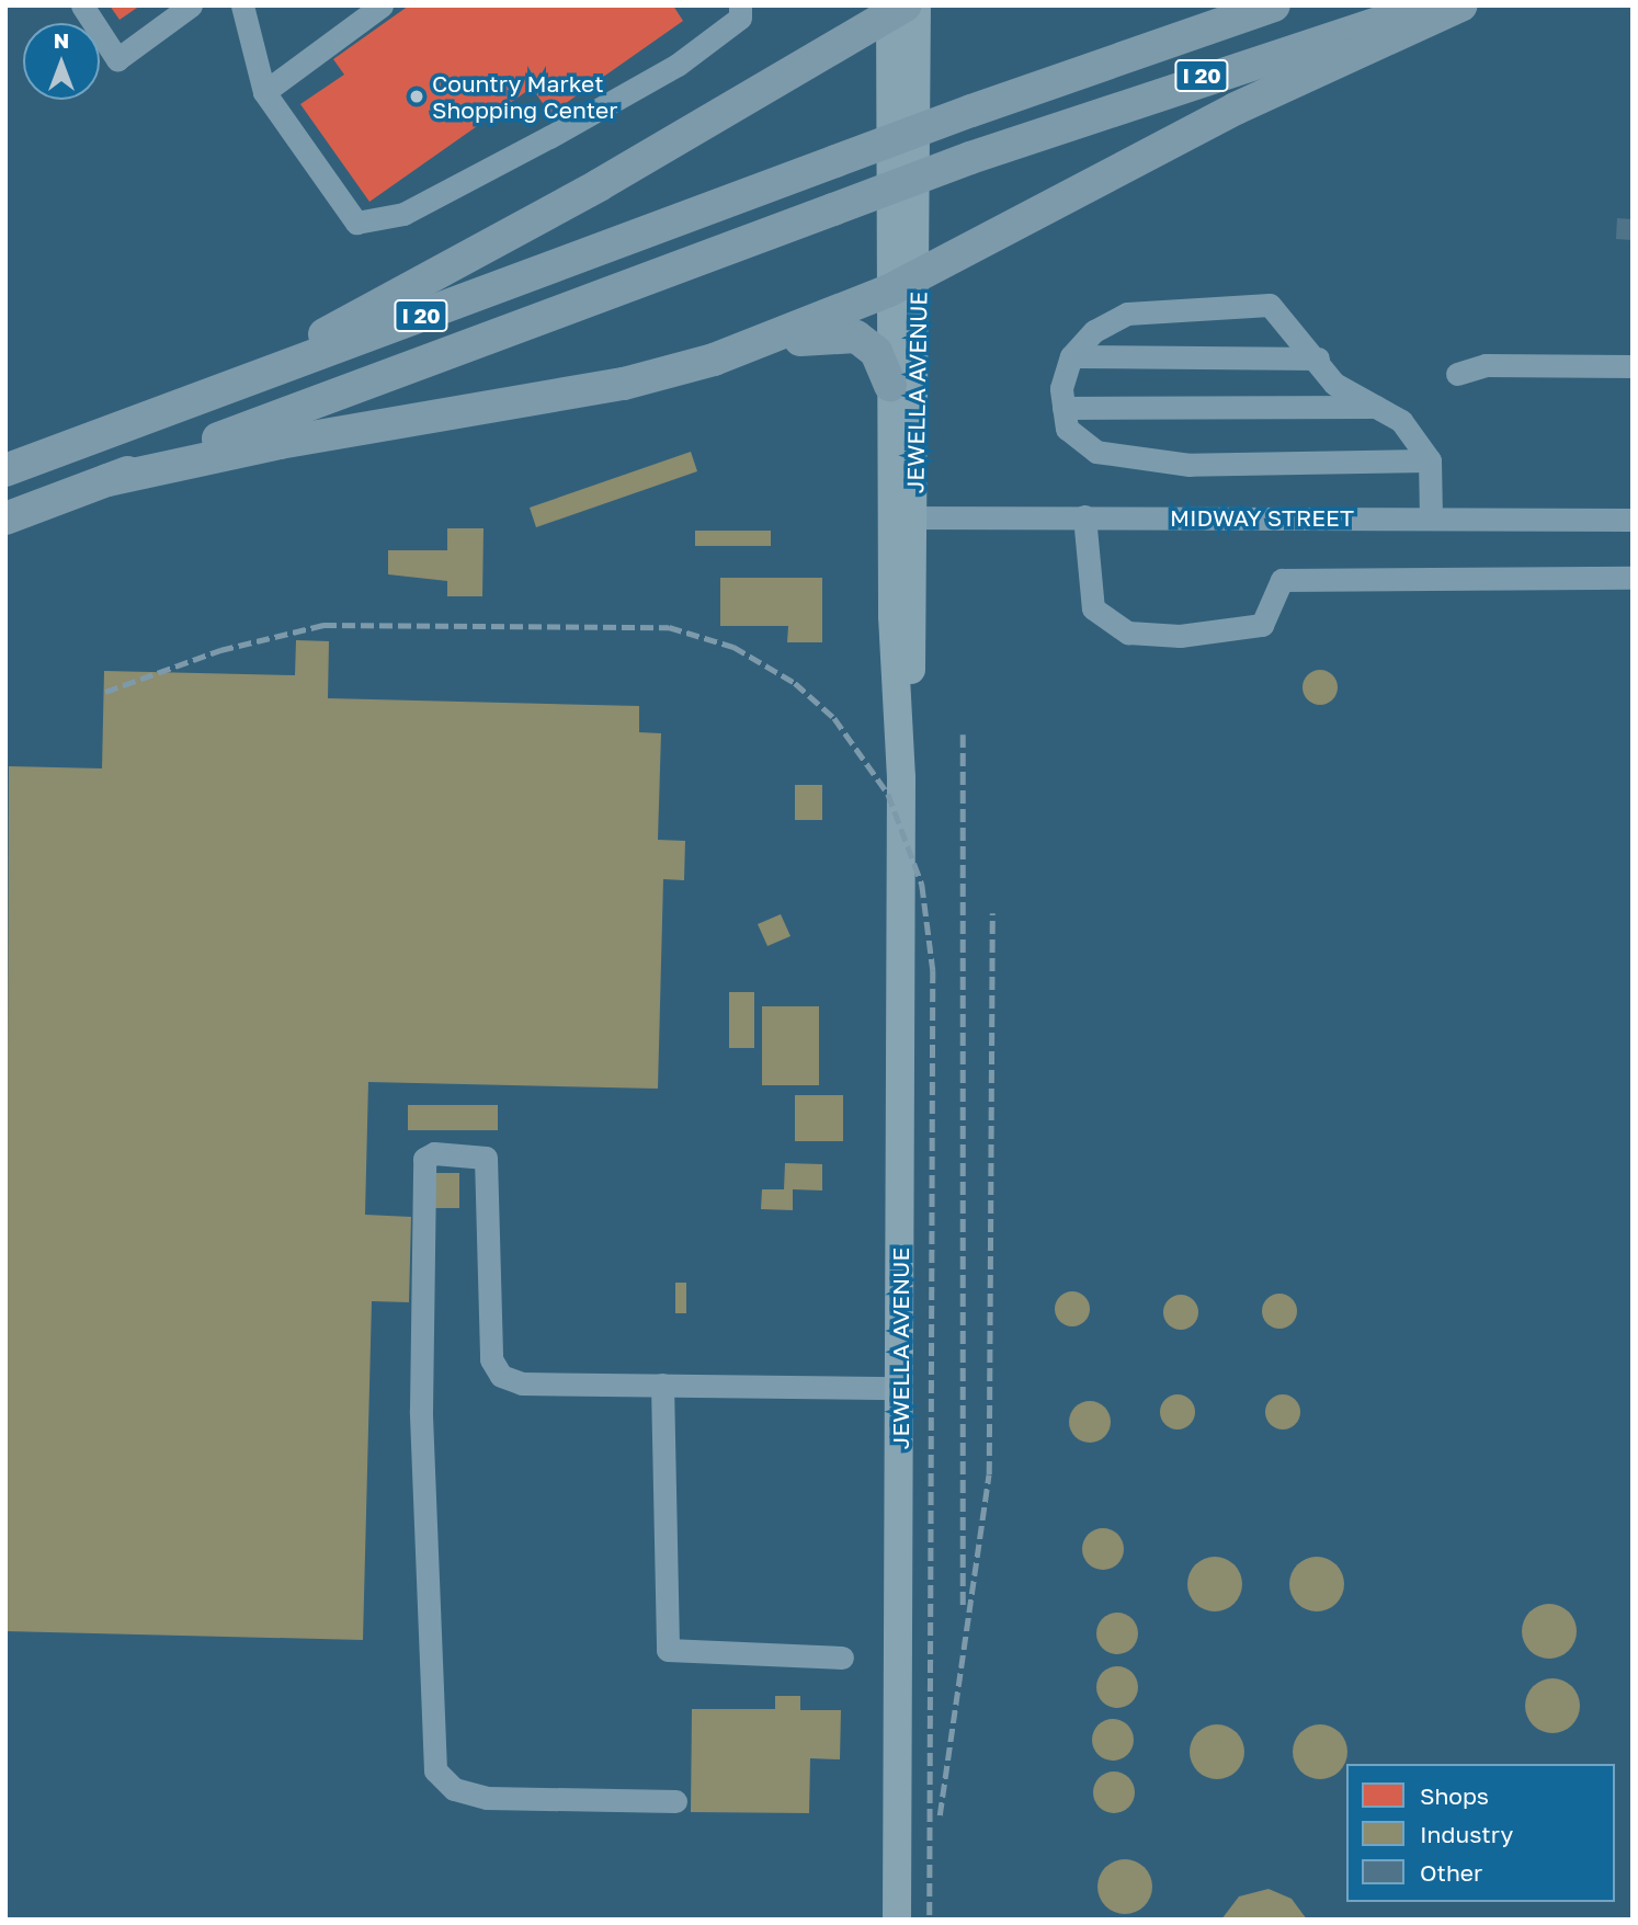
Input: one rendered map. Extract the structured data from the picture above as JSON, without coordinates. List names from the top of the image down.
{
  "streets": {
    "highway": ["I 20"],
    "main road": ["JEWELLA AVENUE"],
    "street": ["MIDWAY STREET"]
  },
  "crossings": [
    ["JEWELLA AVENUE", "MIDWAY STREET"]
  ],
  "places": ["Country Market Shopping Center"],
  "legend": ["Shops", "Industry", "Other"],
  "north": "top"
}
